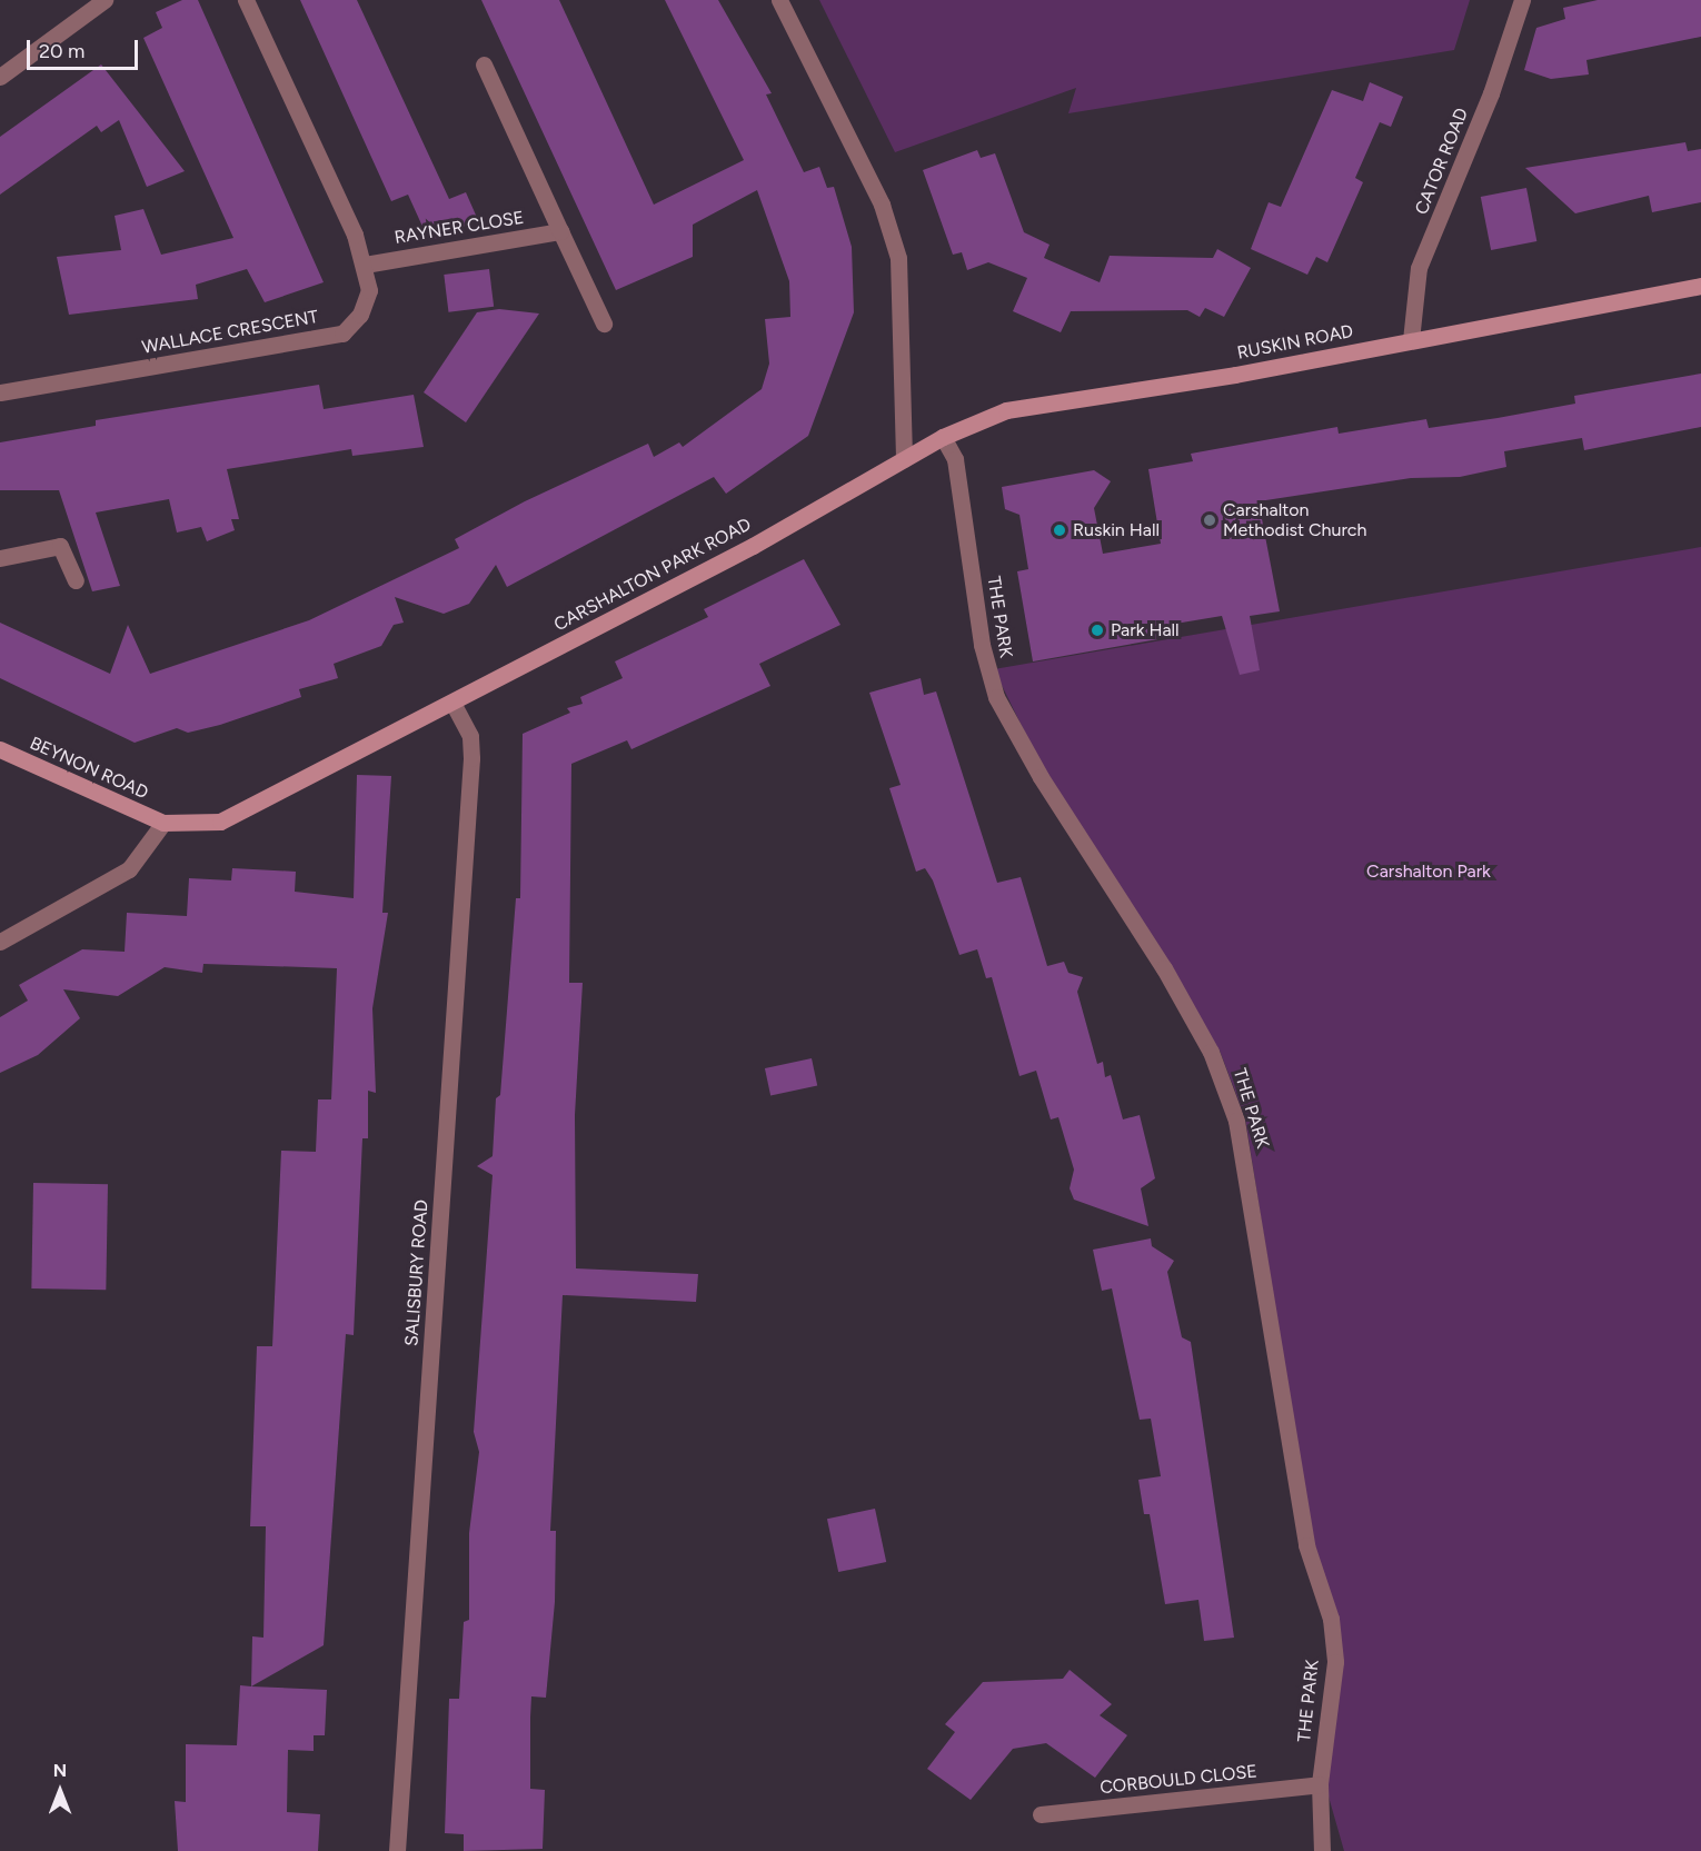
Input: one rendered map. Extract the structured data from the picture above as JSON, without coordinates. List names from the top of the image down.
{
  "streets": {
    "main road": ["RUSKIN ROAD", "CARSHALTON PARK ROAD", "BEYNON ROAD"],
    "street": [
      "CATOR ROAD",
      "RAYNER CLOSE",
      "WALLACE CRESCENT",
      "THE PARK",
      "SALISBURY ROAD",
      "CORBOULD CLOSE"
    ]
  },
  "crossings": [
    ["CATOR ROAD", "RUSKIN ROAD"],
    ["RAYNER CLOSE", "WALLACE CRESCENT"],
    ["RUSKIN ROAD", "CARSHALTON PARK ROAD"],
    ["RUSKIN ROAD", "THE PARK"],
    ["CARSHALTON PARK ROAD", "BEYNON ROAD"],
    ["CARSHALTON PARK ROAD", "SALISBURY ROAD"],
    ["THE PARK", "CORBOULD CLOSE"]
  ],
  "parks": ["Carshalton Park"],
  "places": ["Carshalton Methodist Church", "Ruskin Hall", "Park Hall"],
  "scale_bar": "20 m",
  "north": "top"
}
